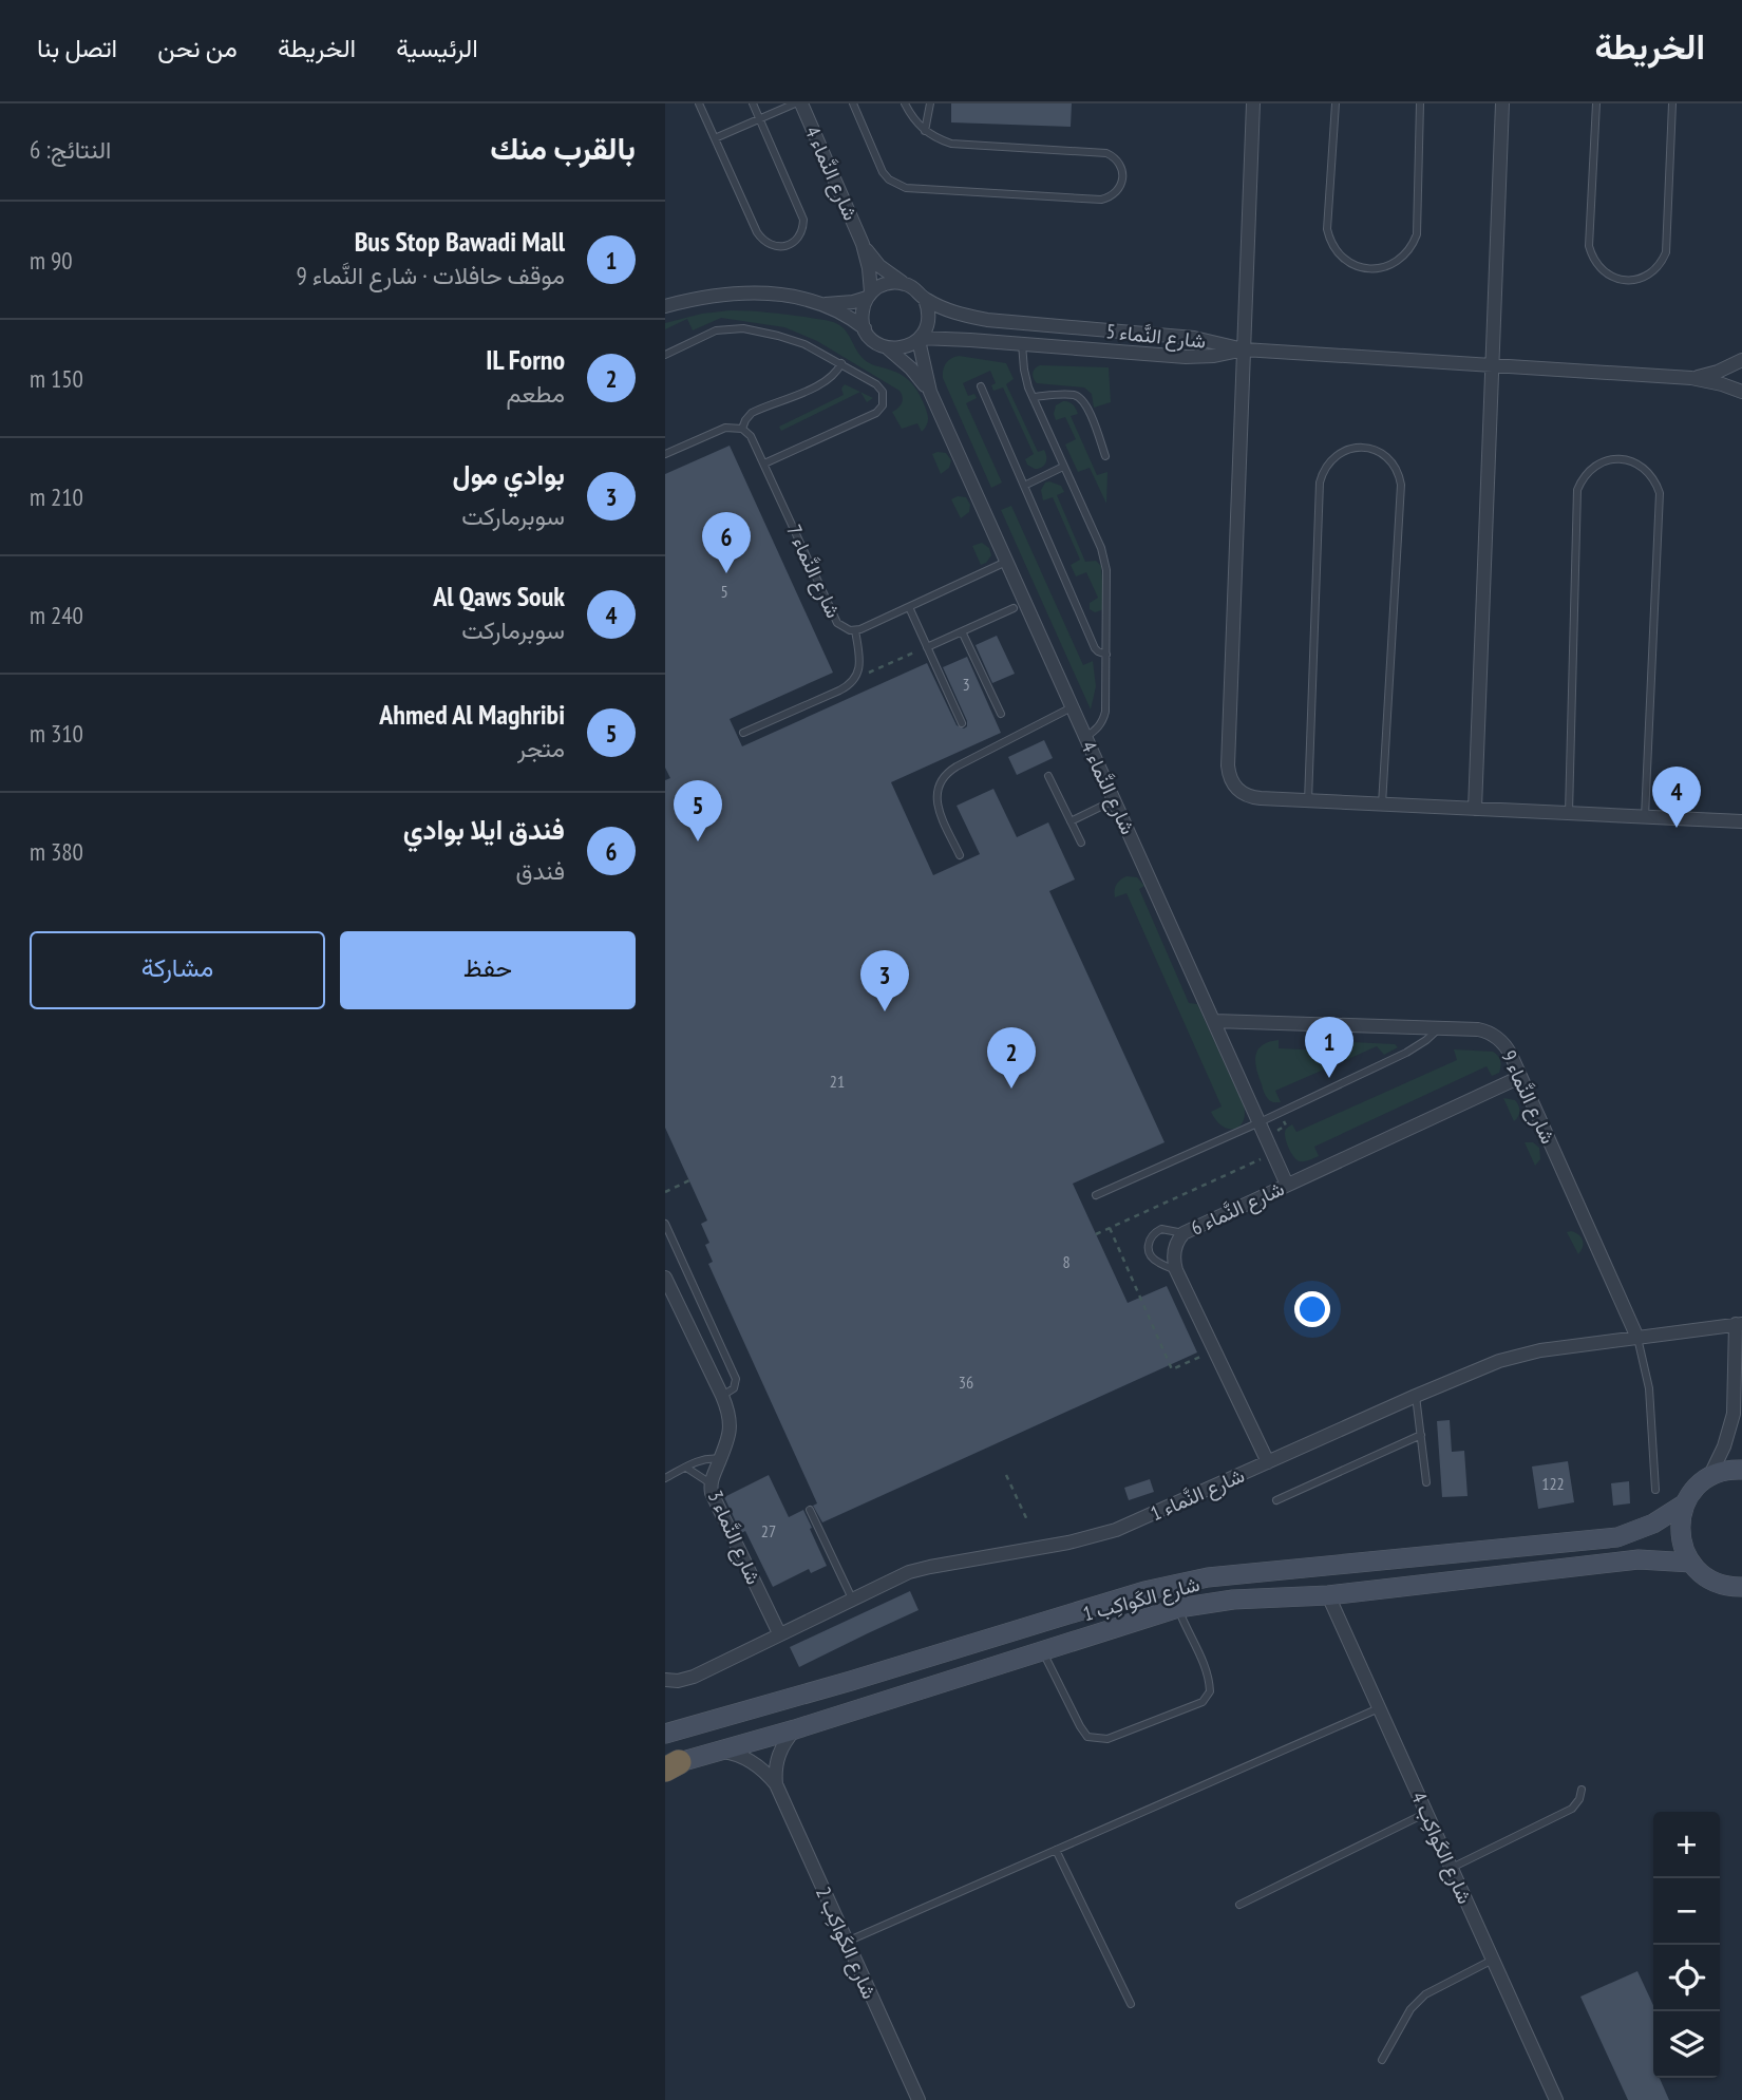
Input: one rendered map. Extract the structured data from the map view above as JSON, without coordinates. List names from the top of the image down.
{
  "streets": {
    "street": [
      "شارع النَّماء 4",
      "شارع النَّماء 5",
      "شارع النَّماء 9",
      "شارع النَّماء 6",
      "شارع النَّماء 1",
      "شارع النَّماء 3",
      "شارع الكَواكِب 1",
      "شارع الكَواكِب 4",
      "شارع الكَواكِب 2"
    ],
    "lane": ["شارع النَّماء 7"]
  },
  "crossings": [
    ["شارع النَّماء 4", "شارع النَّماء 5"],
    ["شارع النَّماء 4", "شارع النَّماء 7"],
    ["شارع النَّماء 4", "شارع النَّماء 9"],
    ["شارع النَّماء 4", "شارع النَّماء 6"],
    ["شارع النَّماء 9", "شارع النَّماء 6"],
    ["شارع النَّماء 9", "شارع النَّماء 1"],
    ["شارع النَّماء 1", "شارع النَّماء 3"],
    ["شارع النَّماء 1", "شارع الكَواكِب 1"],
    ["شارع الكَواكِب 1", "شارع الكَواكِب 4"],
    ["شارع الكَواكِب 1", "شارع الكَواكِب 2"]
  ],
  "house_numbers": [
    "5",
    "3",
    "21",
    "8",
    "36",
    "122",
    "27"
  ],
  "page": {
    "header": "الخريطة",
    "nav": [
      "الرئيسية",
      "الخريطة",
      "من نحن",
      "اتصل بنا"
    ],
    "heading": ["بالقرب منك", "النتائج: 6"],
    "list": [
      {
        "mark": "1",
        "name": "Bus Stop Bawadi Mall",
        "note": "موقف حافلات · شارع النَّماء 9",
        "value": "90 m"
      },
      {
        "mark": "2",
        "name": "IL Forno",
        "note": "مطعم",
        "value": "150 m"
      },
      {
        "mark": "3",
        "name": "بوادي مول",
        "note": "سوبرماركت",
        "value": "210 m"
      },
      {
        "mark": "4",
        "name": "Al Qaws Souk",
        "note": "سوبرماركت",
        "value": "240 m"
      },
      {
        "mark": "5",
        "name": "Ahmed Al Maghribi",
        "note": "متجر",
        "value": "310 m"
      },
      {
        "mark": "6",
        "name": "فندق ايلا بوادي",
        "note": "فندق",
        "value": "380 m"
      }
    ],
    "pins": [
      "6",
      "4",
      "5",
      "3",
      "1",
      "2"
    ],
    "buttons": ["حفظ", "مشاركة"],
    "map_buttons": ["+", "−"]
  }
}
